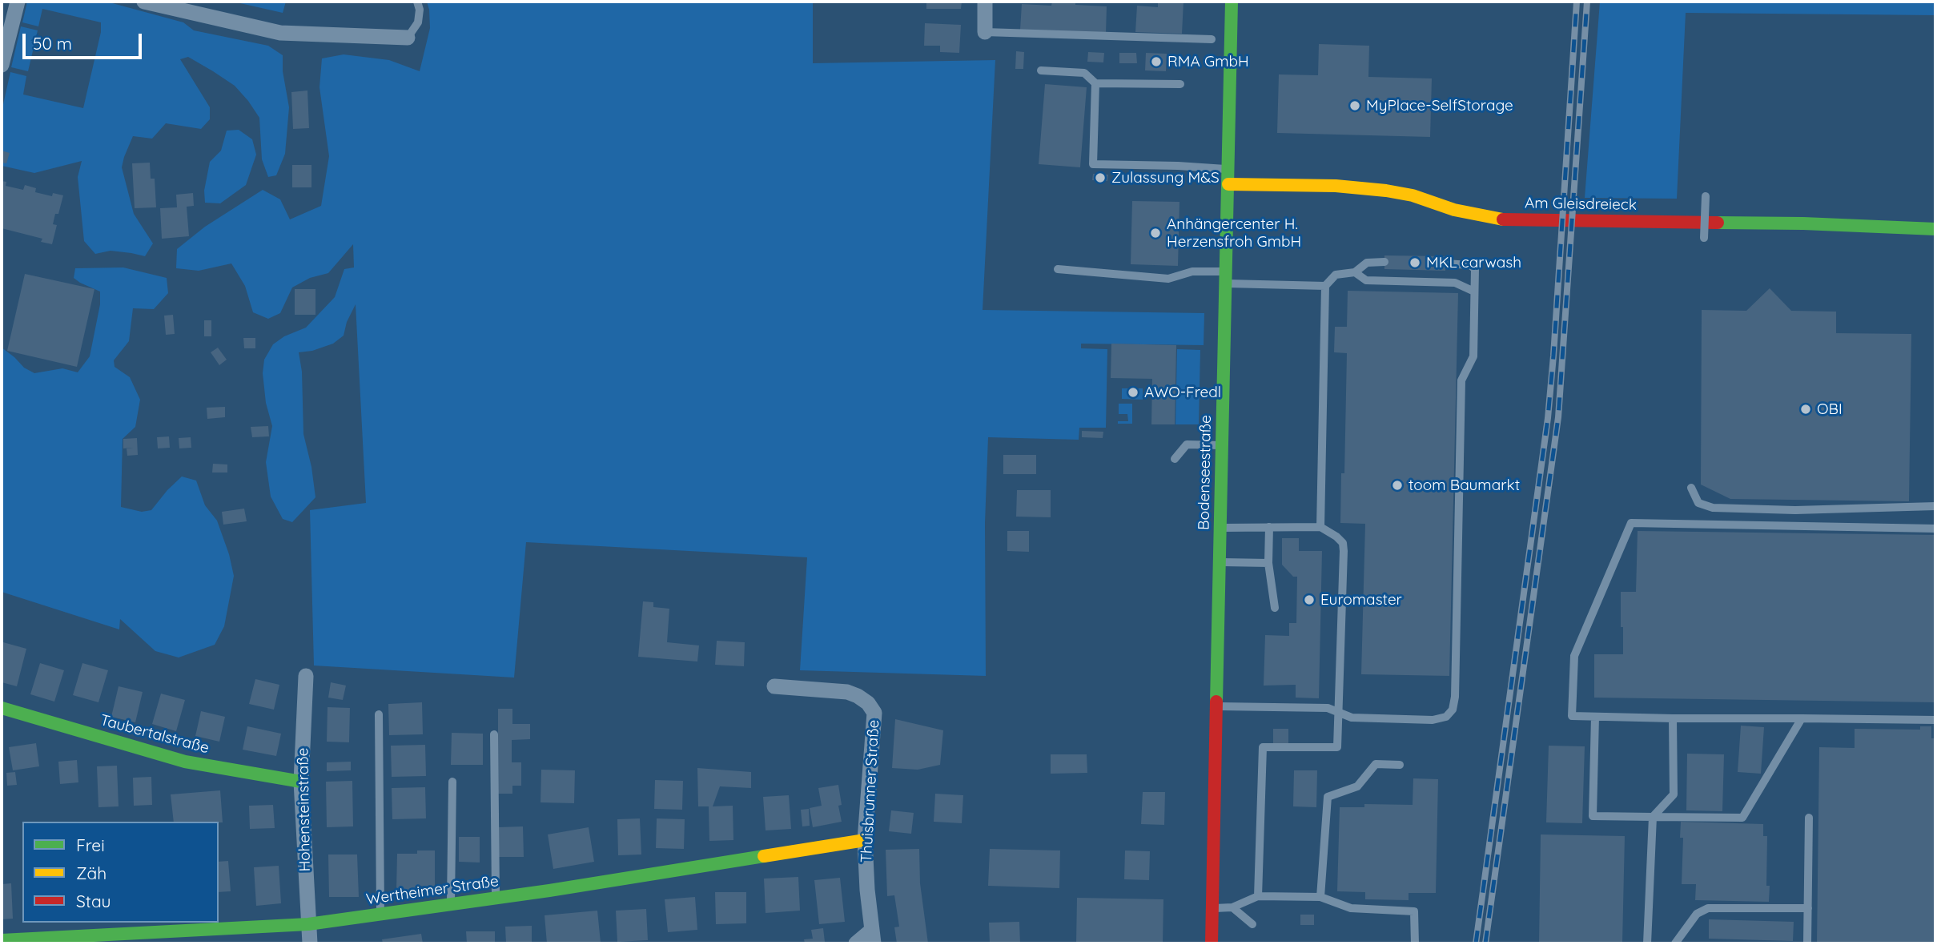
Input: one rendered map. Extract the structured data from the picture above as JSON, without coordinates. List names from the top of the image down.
{
  "streets": {
    "street": [
      "Am Gleisdreieck",
      "Bodenseestraße",
      "Taubertalstraße",
      "Thuisbrunner Straße",
      "Hohensteinstraße",
      "Wertheimer Straße"
    ]
  },
  "crossings": [
    ["Am Gleisdreieck", "Bodenseestraße"],
    ["Taubertalstraße", "Hohensteinstraße"],
    ["Thuisbrunner Straße", "Wertheimer Straße"],
    ["Hohensteinstraße", "Wertheimer Straße"]
  ],
  "places": [
    "RMA GmbH",
    "MyPlace-SelfStorage",
    "Zulassung M&S",
    "Anhängercenter H. Herzensfroh GmbH",
    "MKL carwash",
    "AWO-Fredl",
    "OBI",
    "toom Baumarkt",
    "Euromaster"
  ],
  "legend": ["Frei", "Zäh", "Stau"],
  "scale_bar": "50 m"
}
